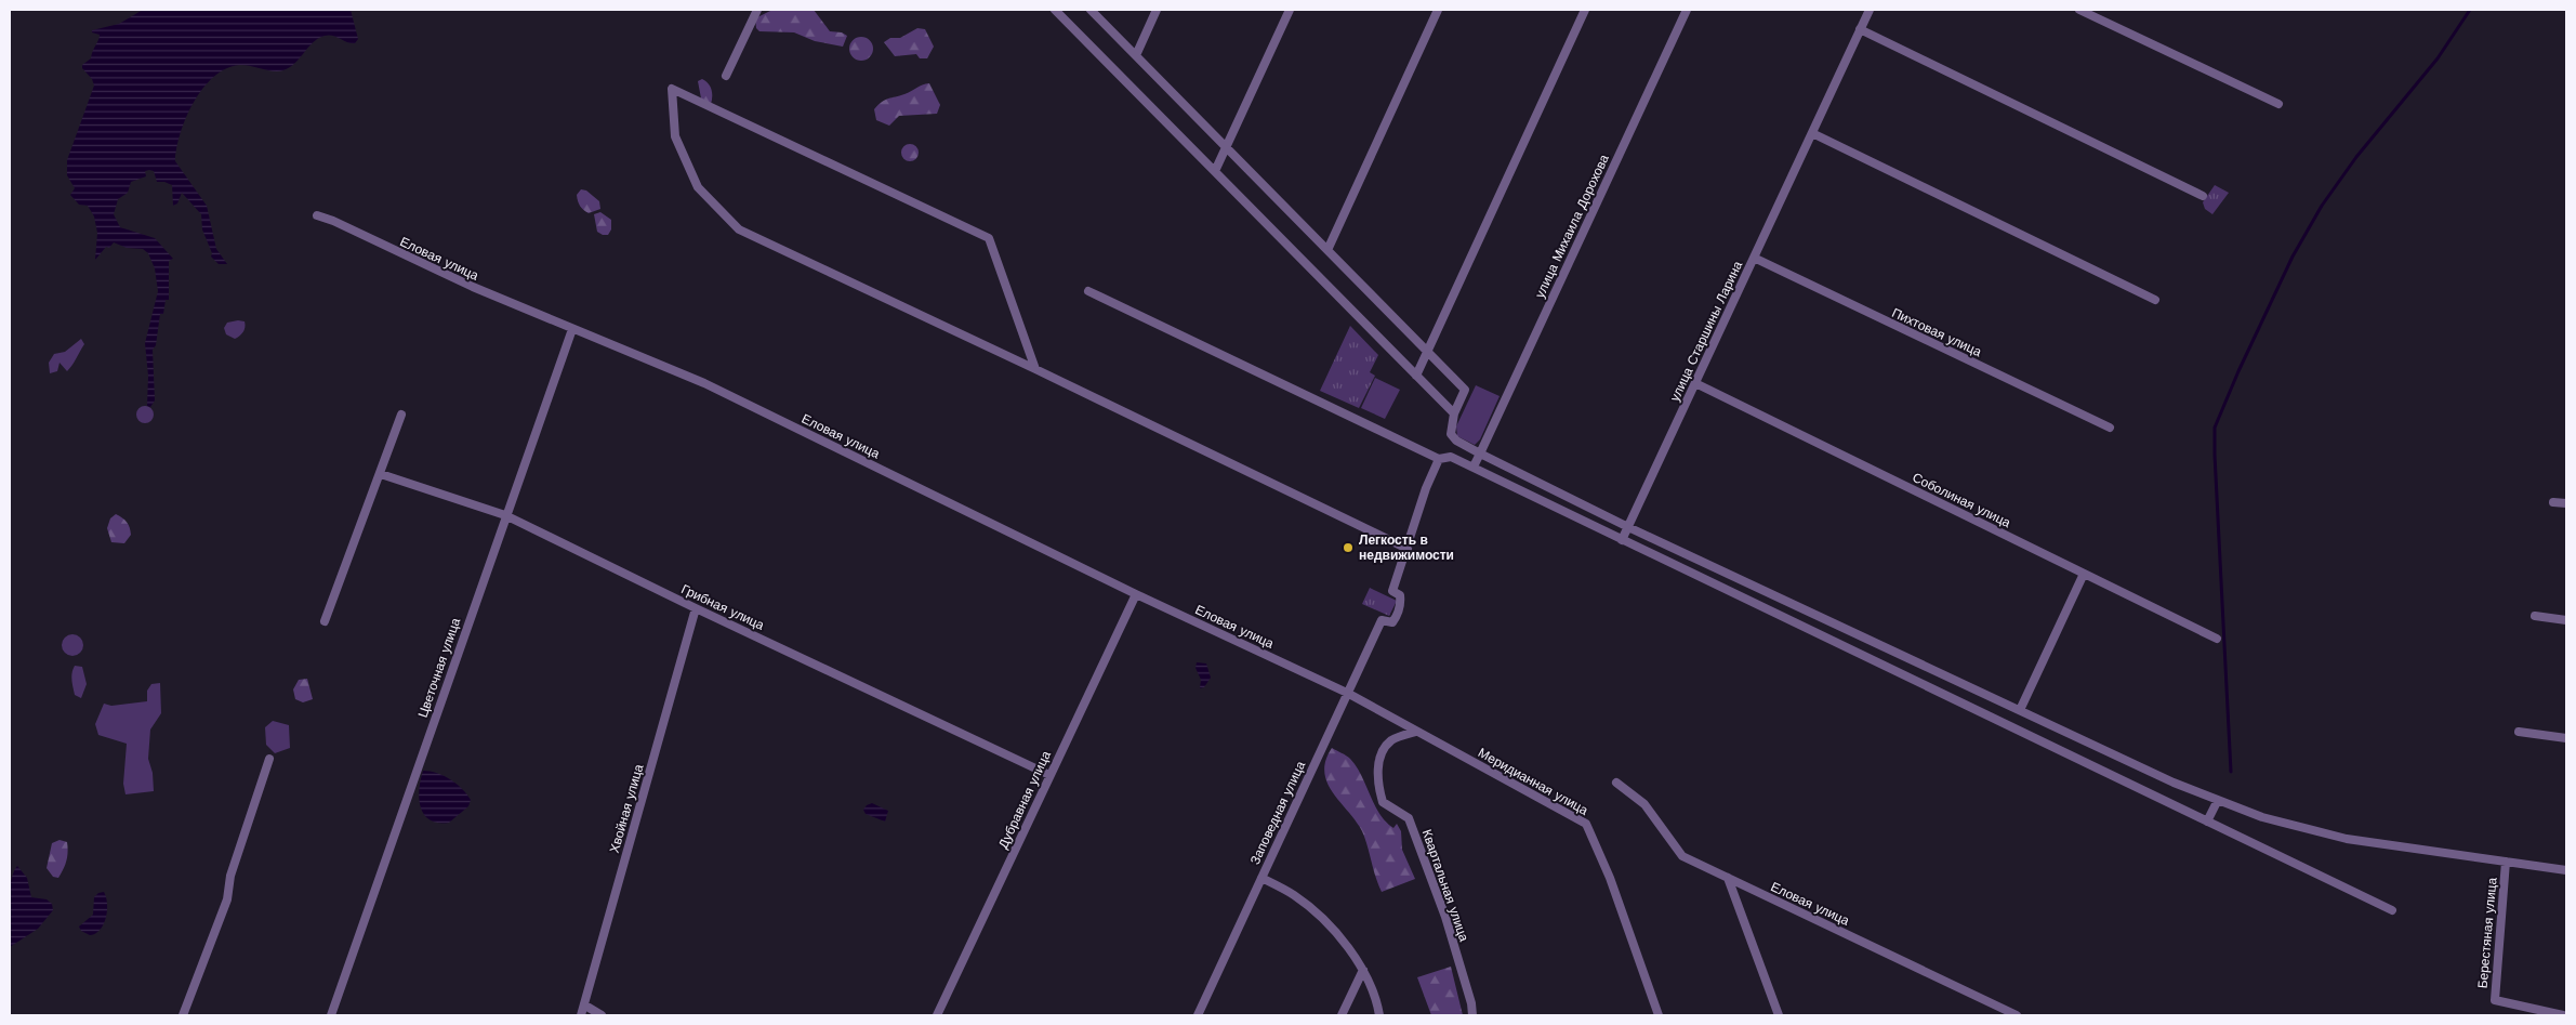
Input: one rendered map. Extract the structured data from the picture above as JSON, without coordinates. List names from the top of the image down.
{
  "streets": {
    "street": [
      "улица Михаила Дорохова",
      "Еловая улица",
      "улица Старшины Ларина",
      "Пихтовая улица",
      "Соболиная улица",
      "Грибная улица",
      "Цветочная улица",
      "Меридианная улица",
      "Дубравная улица",
      "Хвойная улица",
      "Заповедная улица",
      "Квартальная улица",
      "Берестяная улица"
    ]
  },
  "crossings": [
    ["Еловая улица", "Цветочная улица"],
    ["Еловая улица", "Меридианная улица"],
    ["Еловая улица", "Дубравная улица"],
    ["Еловая улица", "Заповедная улица"],
    ["улица Старшины Ларина", "Пихтовая улица"],
    ["улица Старшины Ларина", "Соболиная улица"],
    ["Грибная улица", "Цветочная улица"],
    ["Грибная улица", "Дубравная улица"],
    ["Грибная улица", "Хвойная улица"],
    ["Меридианная улица", "Заповедная улица"],
    ["Меридианная улица", "Квартальная улица"]
  ],
  "places": ["Легкость в недвижимости"]
}
